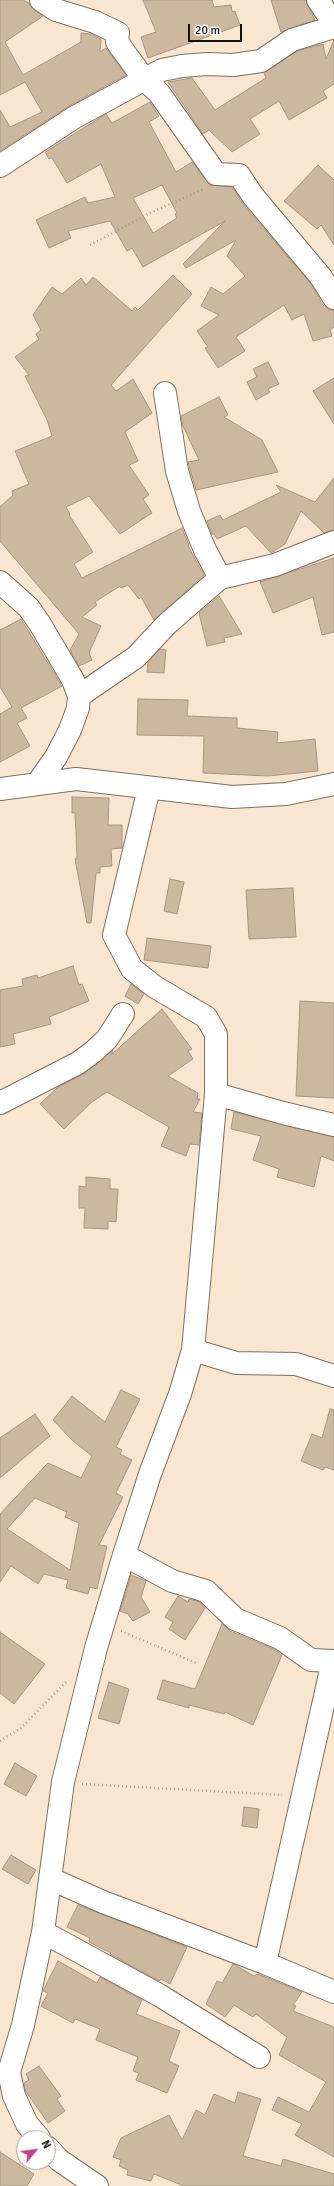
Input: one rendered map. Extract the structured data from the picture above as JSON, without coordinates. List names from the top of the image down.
{
  "scale_bar": "20 m",
  "north": "top right"
}
